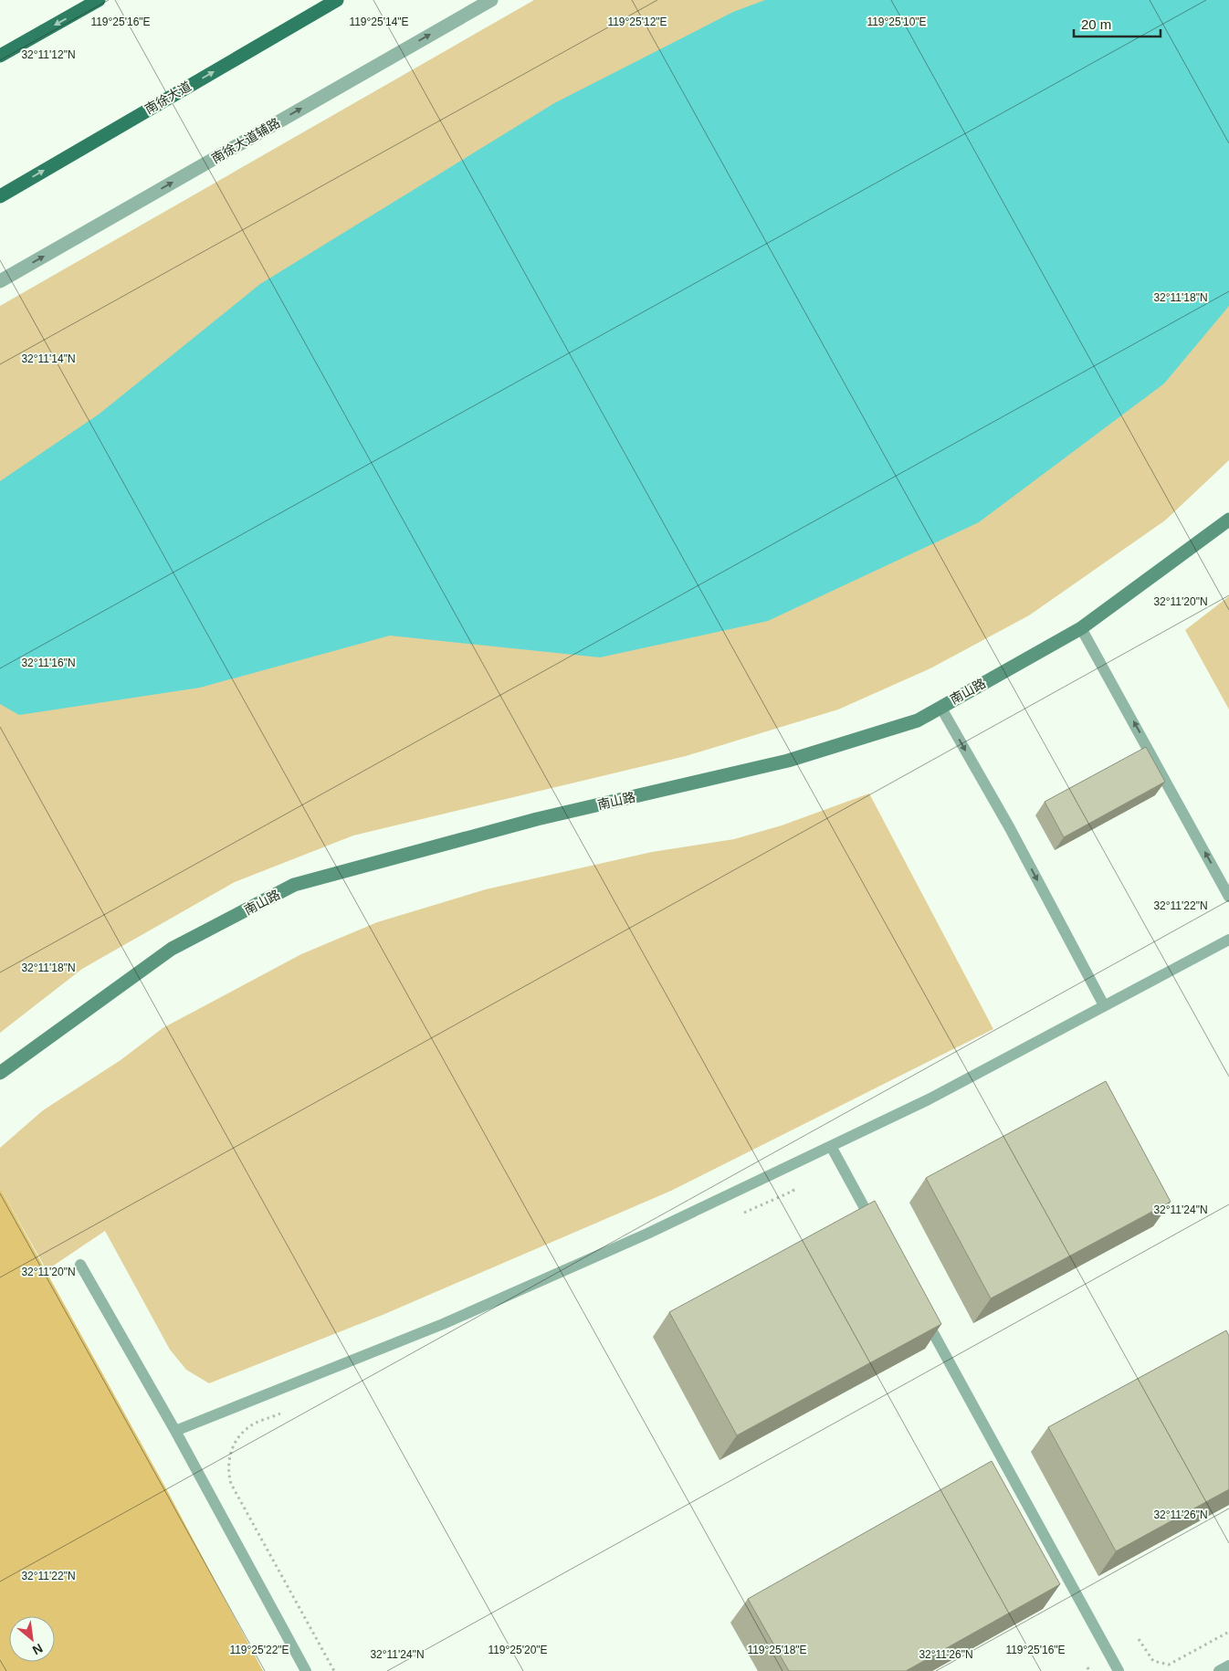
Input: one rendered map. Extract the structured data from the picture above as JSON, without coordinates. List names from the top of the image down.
{
  "streets": {
    "main road": ["南徐大道"],
    "street": ["南徐大道辅路", "南山路"]
  },
  "one_way": ["南徐大道", "南徐大道辅路"],
  "scale_bar": "20 m",
  "north": "bottom right",
  "coordinates": [
    "119°25'16\"E",
    "119°25'14\"E",
    "119°25'12\"E",
    "119°25'10\"E",
    "32°11'12\"N",
    "32°11'18\"N",
    "32°11'14\"N",
    "32°11'20\"N",
    "32°11'16\"N",
    "32°11'22\"N",
    "32°11'24\"N",
    "32°11'26\"N",
    "119°25'22\"E",
    "119°25'20\"E",
    "119°25'18\"E"
  ]
}
